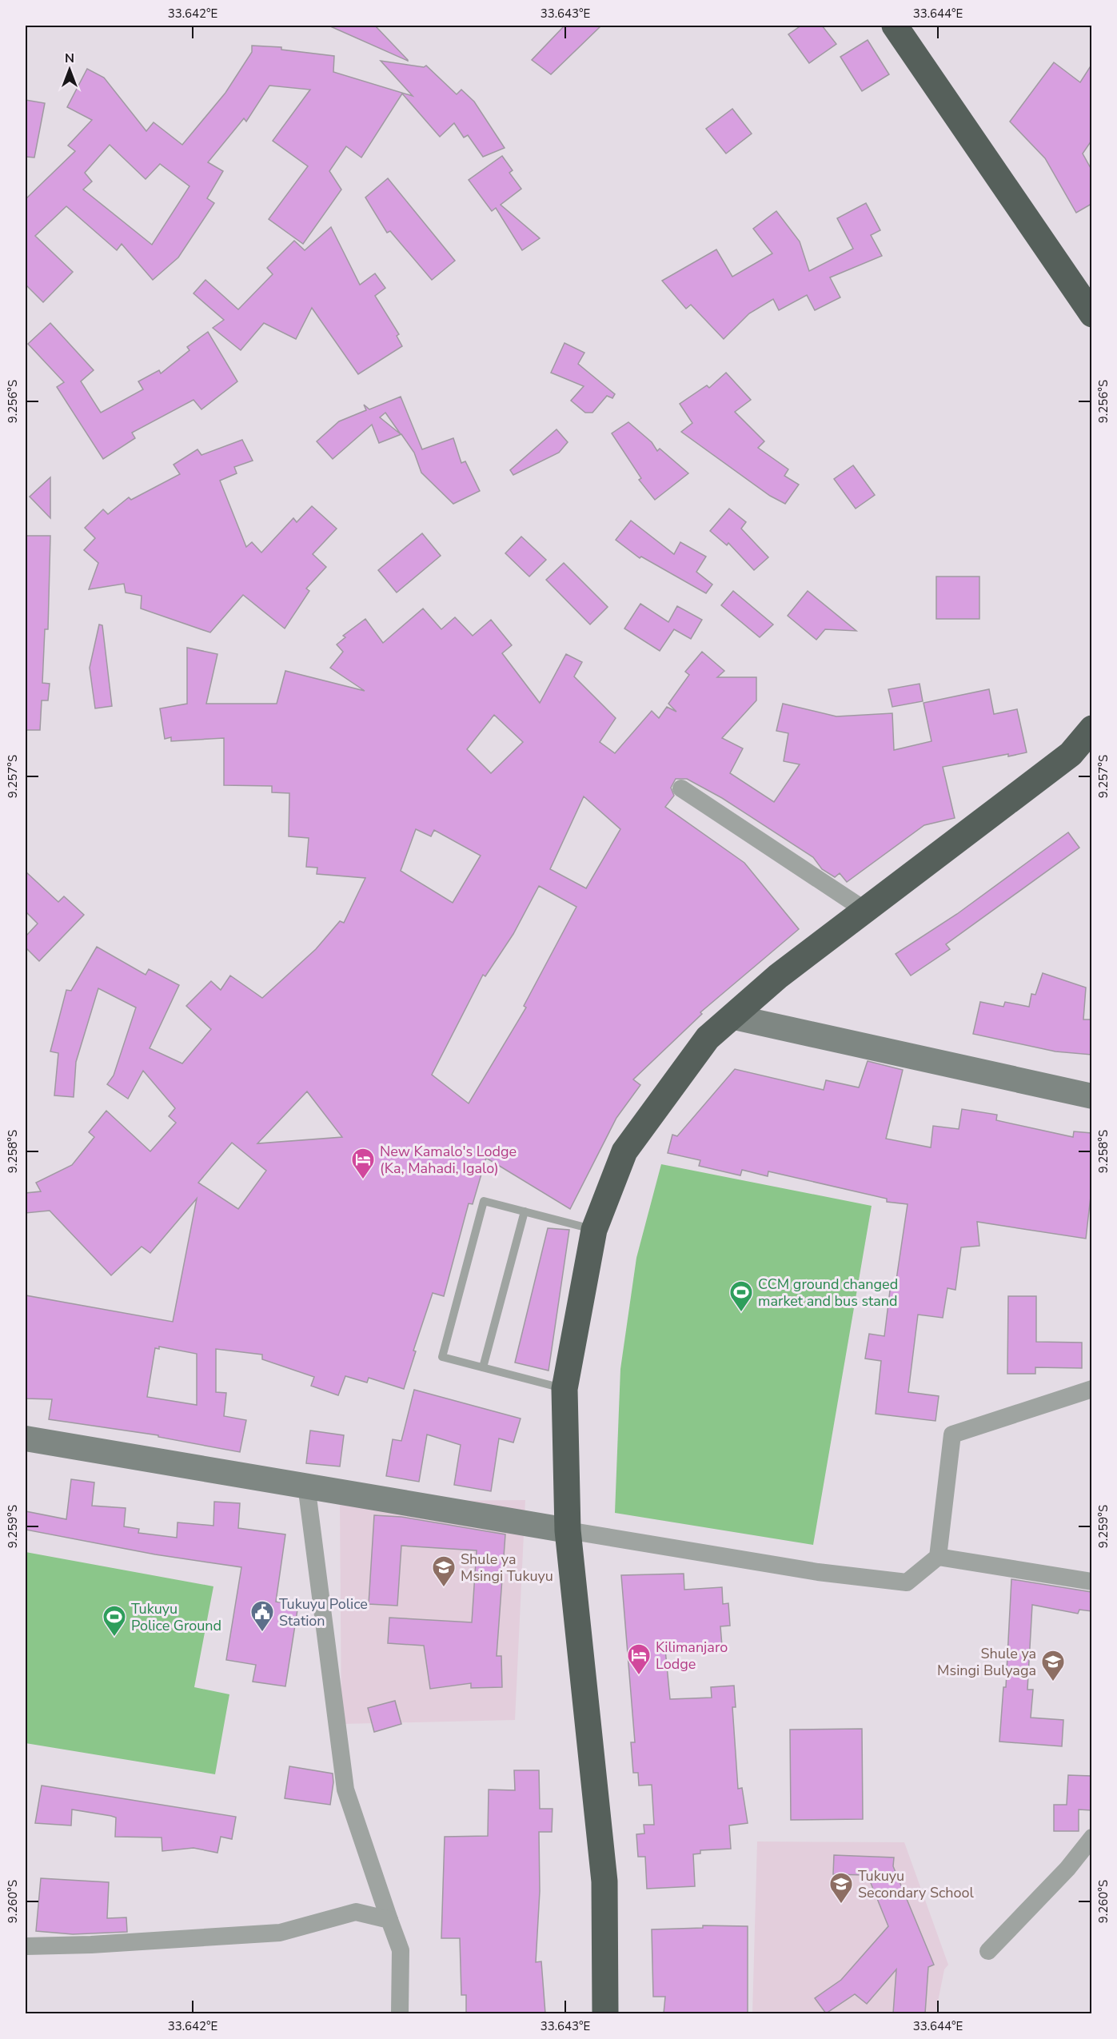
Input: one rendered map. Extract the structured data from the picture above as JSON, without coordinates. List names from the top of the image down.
{
  "places": {
    "hotel": ["New Kamalo's Lodge (Ka, Mahadi, Igalo)", "Kilimanjaro Lodge"],
    "sports": ["CCM ground changed market and bus stand", "Tukuyu Police Ground"],
    "school or university": ["Shule ya Msingi Tukuyu", "Shule ya Msingi Bulyaga", "Tukuyu Secondary School"],
    "public building": ["Tukuyu Police Station"]
  },
  "north": "top",
  "coordinates": [
    "33.642°E",
    "33.643°E",
    "33.644°E",
    "9.256°S",
    "9.257°S",
    "9.258°S",
    "9.259°S",
    "9.260°S"
  ]
}
